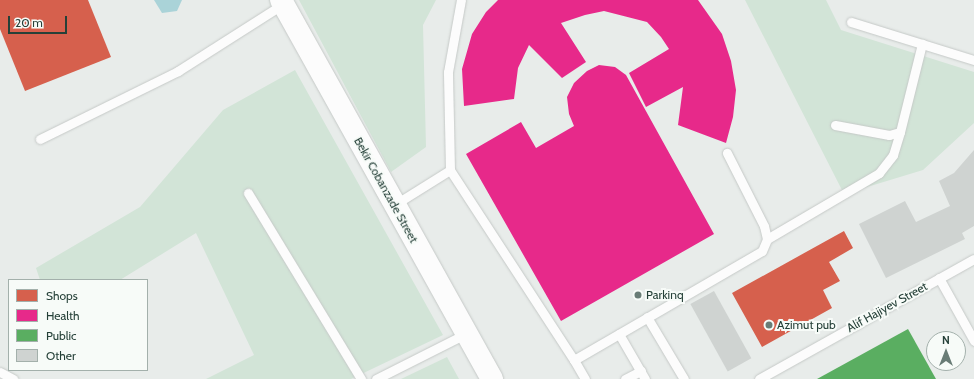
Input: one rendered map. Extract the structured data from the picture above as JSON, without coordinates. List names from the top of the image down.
{
  "streets": {
    "street": ["Bekir Cobanzade Street"],
    "lane": ["Alif Hajiyev Street"]
  },
  "places": ["Parkinq", "Azimut pub"],
  "legend": [
    "Shops",
    "Health",
    "Public",
    "Other"
  ],
  "scale_bar": "20 m",
  "north": "top"
}
